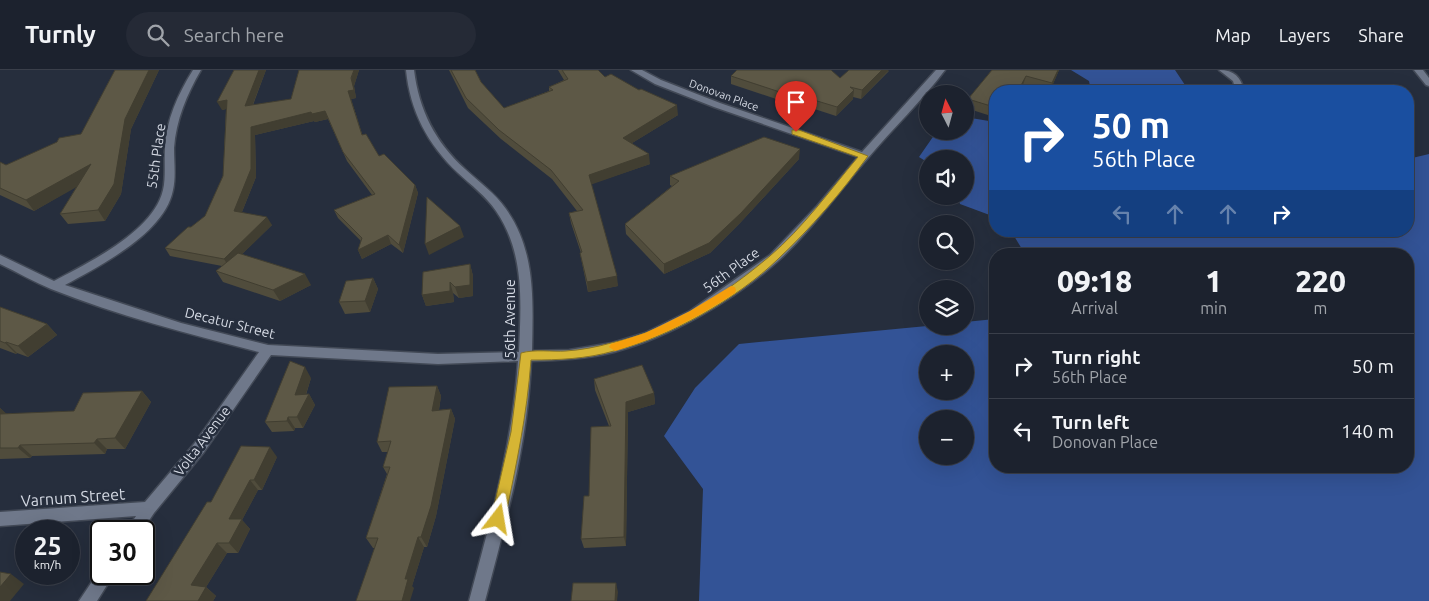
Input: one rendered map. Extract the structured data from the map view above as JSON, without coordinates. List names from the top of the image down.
{
  "streets": {
    "street": [
      "Donovan Place",
      "55th Place",
      "56th Place",
      "56th Avenue",
      "Decatur Street",
      "Volta Avenue",
      "Varnum Street"
    ]
  },
  "crossings": [
    ["Donovan Place", "56th Place"],
    ["55th Place", "Decatur Street"],
    ["56th Place", "56th Avenue"],
    ["56th Place", "Decatur Street"],
    ["56th Avenue", "Decatur Street"],
    ["Decatur Street", "Volta Avenue"],
    ["Volta Avenue", "Varnum Street"]
  ],
  "north": "top",
  "page": {
    "header": "Turnly",
    "search": "Search here",
    "nav": ["Map", "Layers", "Share"],
    "map_buttons": ["+", "−"],
    "turn": ["50 m", "56th Place"],
    "eta": [
      "09:18",
      "Arrival",
      "1",
      "min",
      "220",
      "m"
    ],
    "list": [
      {
        "name": "Turn right",
        "note": "56th Place",
        "value": "50 m"
      },
      {
        "name": "Turn left",
        "note": "Donovan Place",
        "value": "140 m"
      }
    ],
    "speed": "25 km/h",
    "limit": "30"
  }
}
